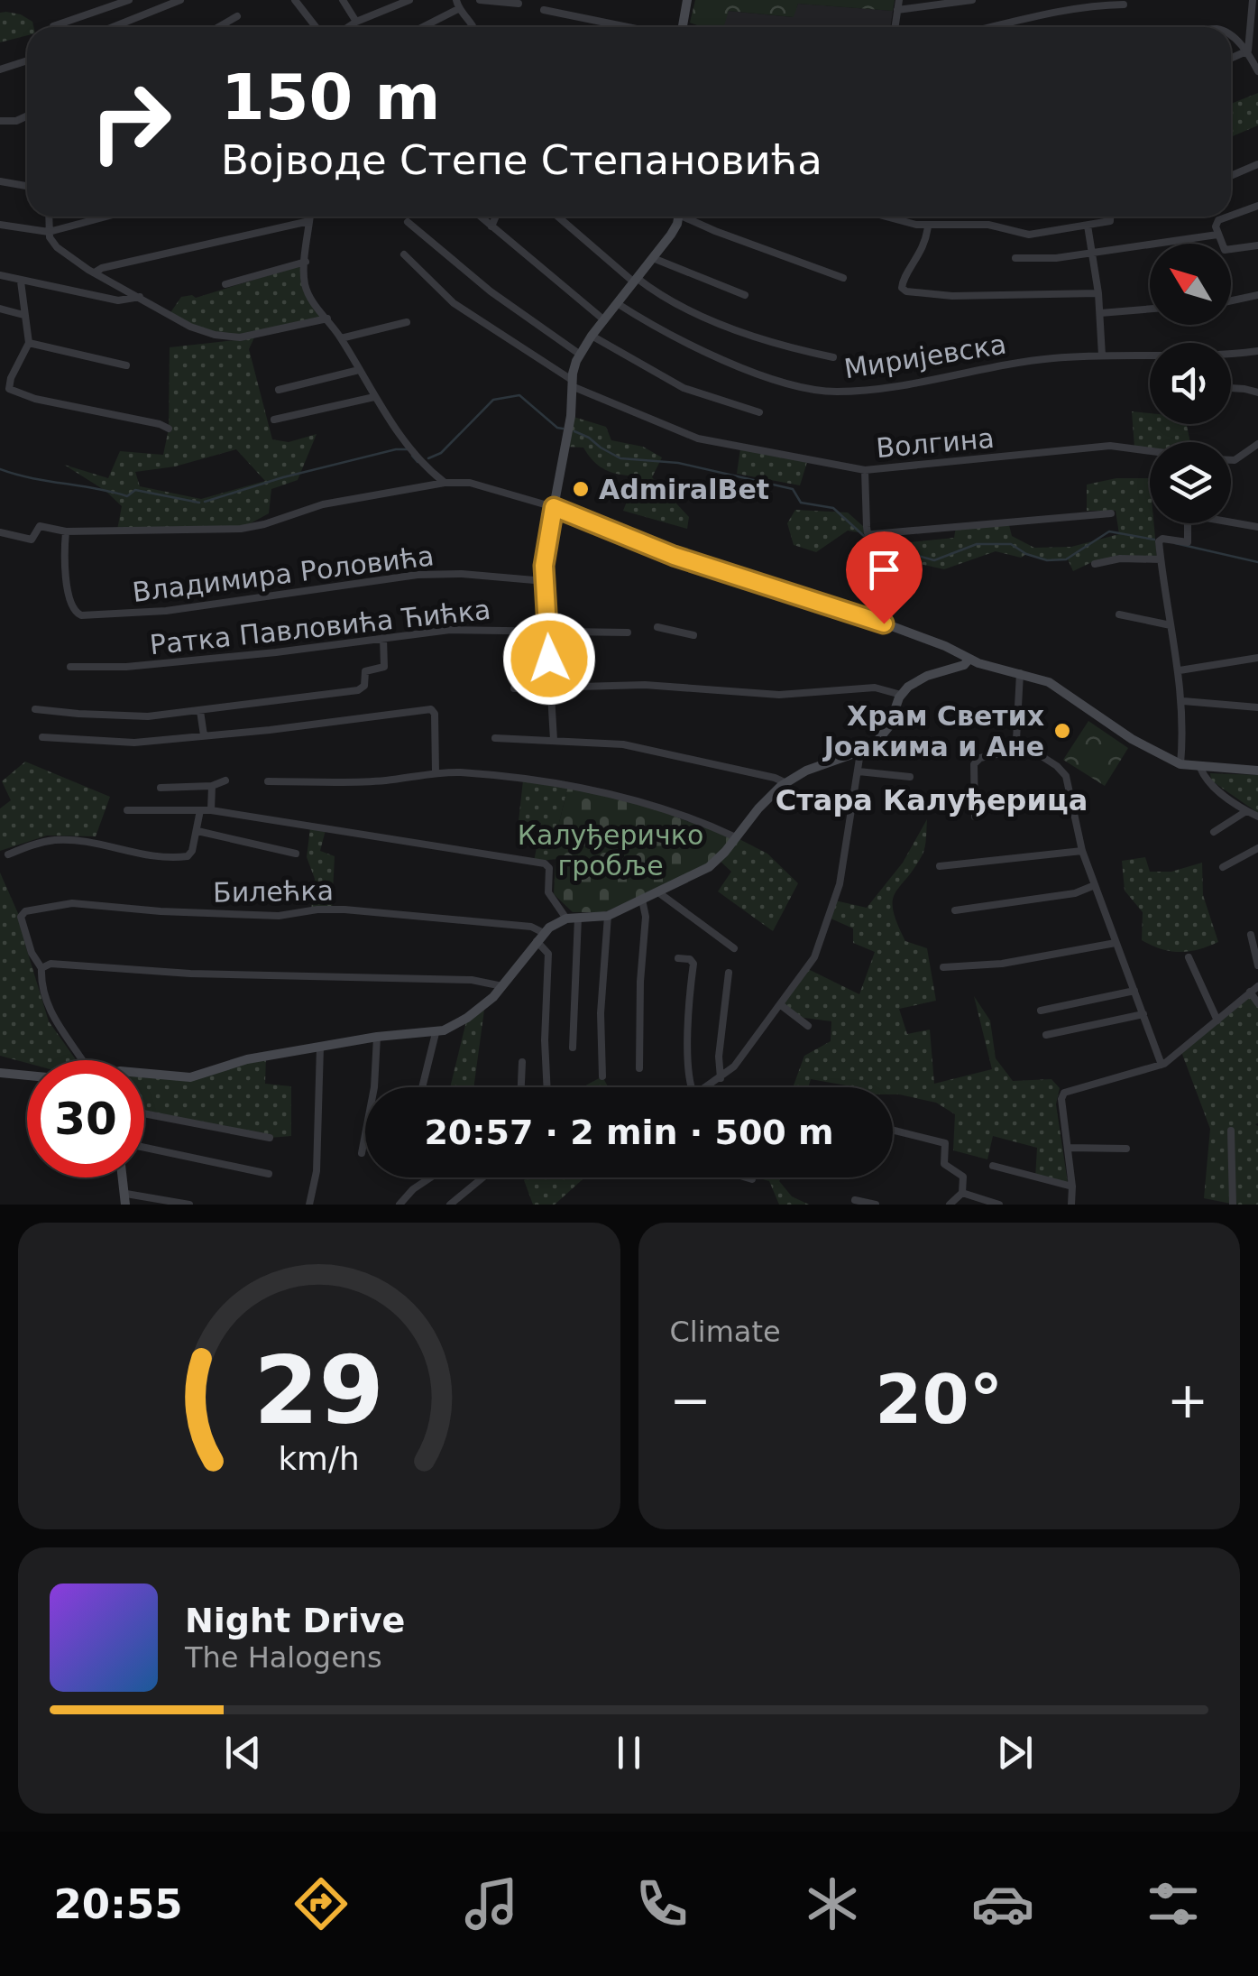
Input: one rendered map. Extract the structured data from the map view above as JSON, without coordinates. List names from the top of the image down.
{
  "streets": {
    "street": [
      "Миријевска",
      "Волгина",
      "Владимира Роловића",
      "Ратка Павловића Ћићка",
      "Билећка"
    ]
  },
  "districts": ["Стара Калуђерица"],
  "parks": ["Калуђеричко гробље"],
  "places": ["AdmiralBet", "Храм Светих Јоакима и Ане"],
  "north": "top left",
  "page": {
    "turn": ["150 m", "Војводе Степе Степановића"],
    "limit": "30",
    "trip": "20:57 · 2 min · 500 m",
    "tile": "Climate",
    "heat": ["−", "20°", "+"],
    "song": ["Night Drive", "The Halogens"],
    "tabs": "20:55",
    "gauge": ["29", "km/h"]
  }
}
